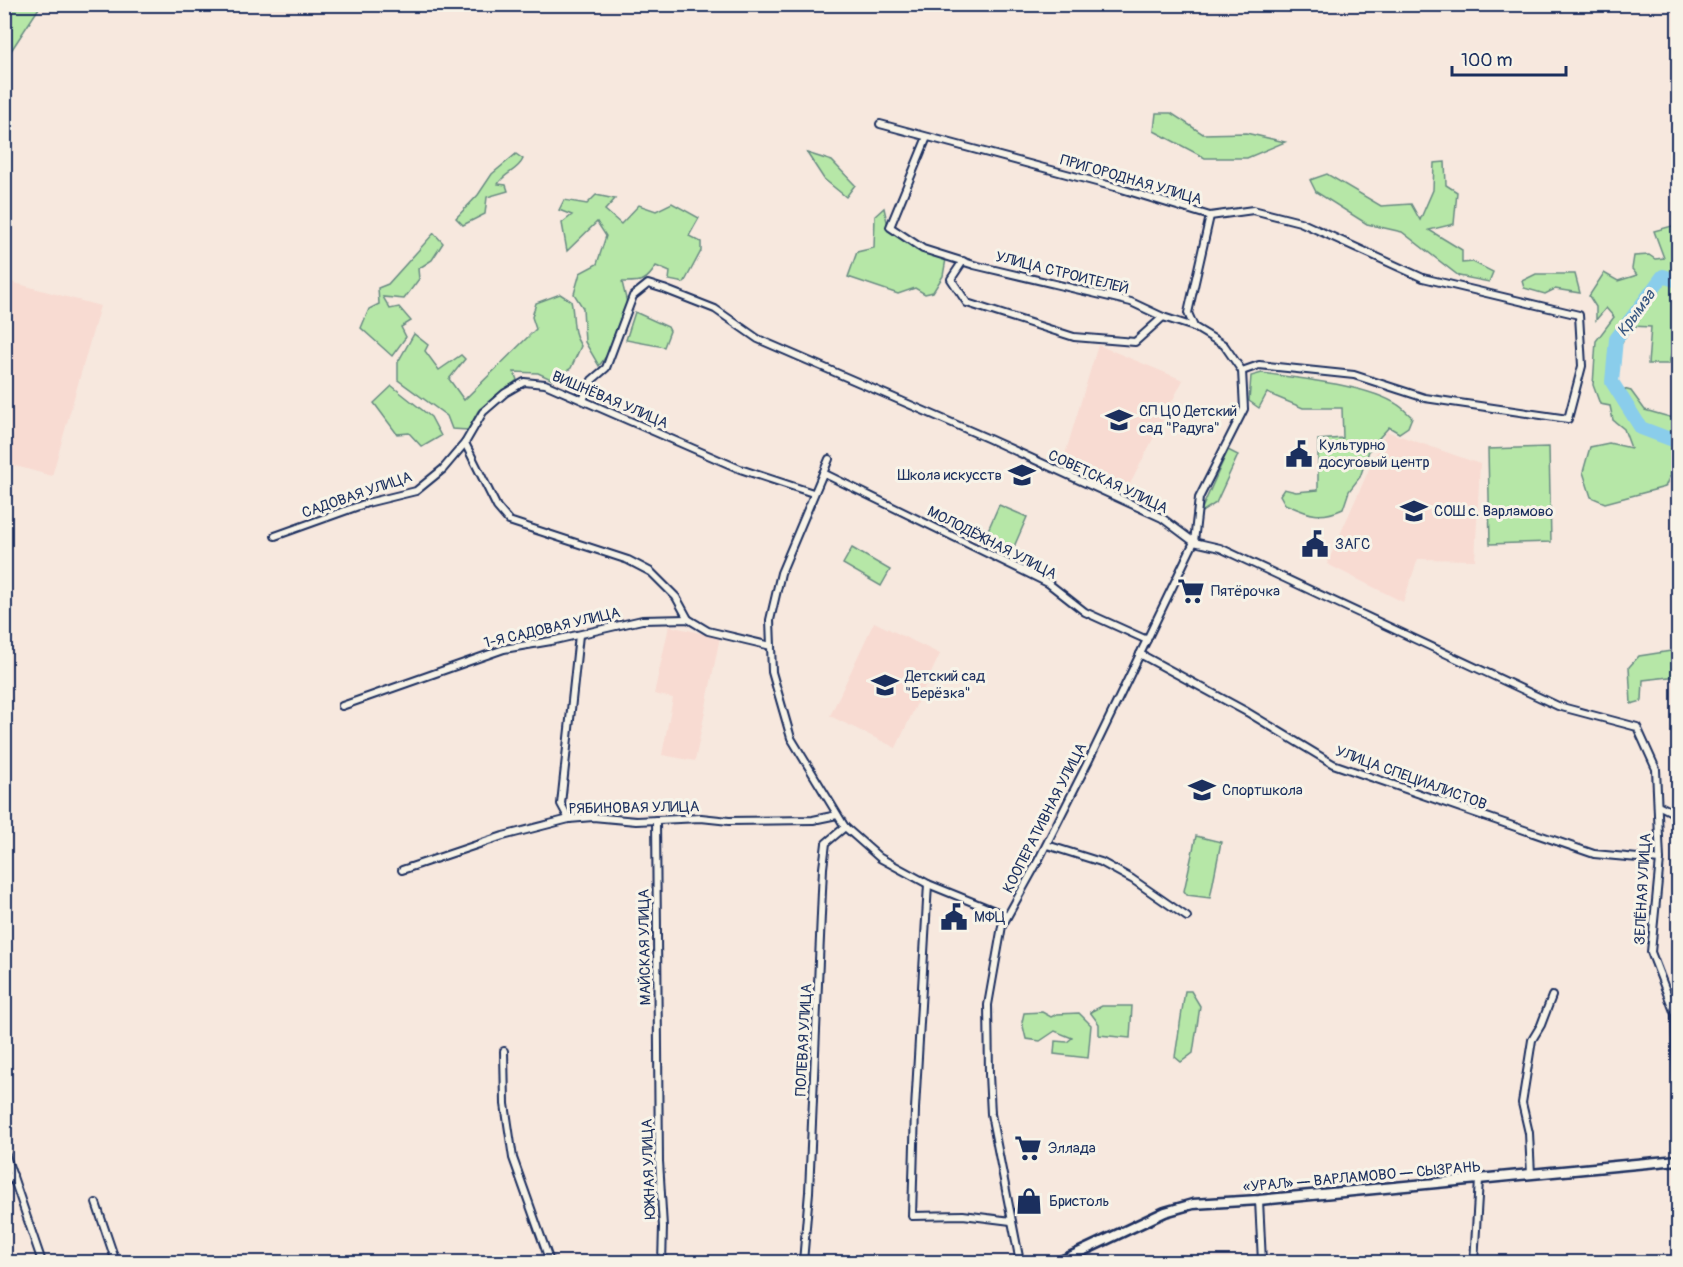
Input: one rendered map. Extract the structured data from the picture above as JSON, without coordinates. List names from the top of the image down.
{
  "streets": {
    "main road": ["«УРАЛ» — ВАРЛАМОВО — СЫЗРАНЬ"],
    "street": [
      "ПРИГОРОДНАЯ УЛИЦА",
      "УЛИЦА СТРОИТЕЛЕЙ",
      "ВИШНЁВАЯ УЛИЦА",
      "СОВЕТСКАЯ УЛИЦА",
      "САДОВАЯ УЛИЦА",
      "МОЛОДЁЖНАЯ УЛИЦА",
      "1-Я САДОВАЯ УЛИЦА",
      "УЛИЦА СПЕЦИАЛИСТОВ",
      "РЯБИНОВАЯ УЛИЦА",
      "КООПЕРАТИВНАЯ УЛИЦА",
      "ЗЕЛЁНАЯ УЛИЦА",
      "МАЙСКАЯ УЛИЦА",
      "ПОЛЕВАЯ УЛИЦА",
      "ЮЖНАЯ УЛИЦА"
    ]
  },
  "crossings": [
    ["ПРИГОРОДНАЯ УЛИЦА", "УЛИЦА СТРОИТЕЛЕЙ"],
    ["ПРИГОРОДНАЯ УЛИЦА", "КООПЕРАТИВНАЯ УЛИЦА"],
    ["УЛИЦА СТРОИТЕЛЕЙ", "КООПЕРАТИВНАЯ УЛИЦА"],
    ["ВИШНЁВАЯ УЛИЦА", "СОВЕТСКАЯ УЛИЦА"],
    ["ВИШНЁВАЯ УЛИЦА", "САДОВАЯ УЛИЦА"],
    ["СОВЕТСКАЯ УЛИЦА", "КООПЕРАТИВНАЯ УЛИЦА"],
    ["СОВЕТСКАЯ УЛИЦА", "ЗЕЛЁНАЯ УЛИЦА"],
    ["МОЛОДЁЖНАЯ УЛИЦА", "КООПЕРАТИВНАЯ УЛИЦА"],
    ["УЛИЦА СПЕЦИАЛИСТОВ", "КООПЕРАТИВНАЯ УЛИЦА"],
    ["УЛИЦА СПЕЦИАЛИСТОВ", "ЗЕЛЁНАЯ УЛИЦА"],
    ["РЯБИНОВАЯ УЛИЦА", "МАЙСКАЯ УЛИЦА"],
    ["МАЙСКАЯ УЛИЦА", "ЮЖНАЯ УЛИЦА"]
  ],
  "water": ["Крымза"],
  "places": {
    "school or university": [
      "СП ЦО Детский сад \"Радуга\"",
      "Школа искусств",
      "СОШ с. Варламово",
      "Детский сад \"Берёзка\"",
      "Спортшкола"
    ],
    "public building": ["Культурно досуговый центр", "ЗАГС", "МФЦ"],
    "supermarket": ["Пятёрочка", "Эллада"],
    "shop": ["Бристоль"]
  },
  "scale_bar": "100 m"
}
